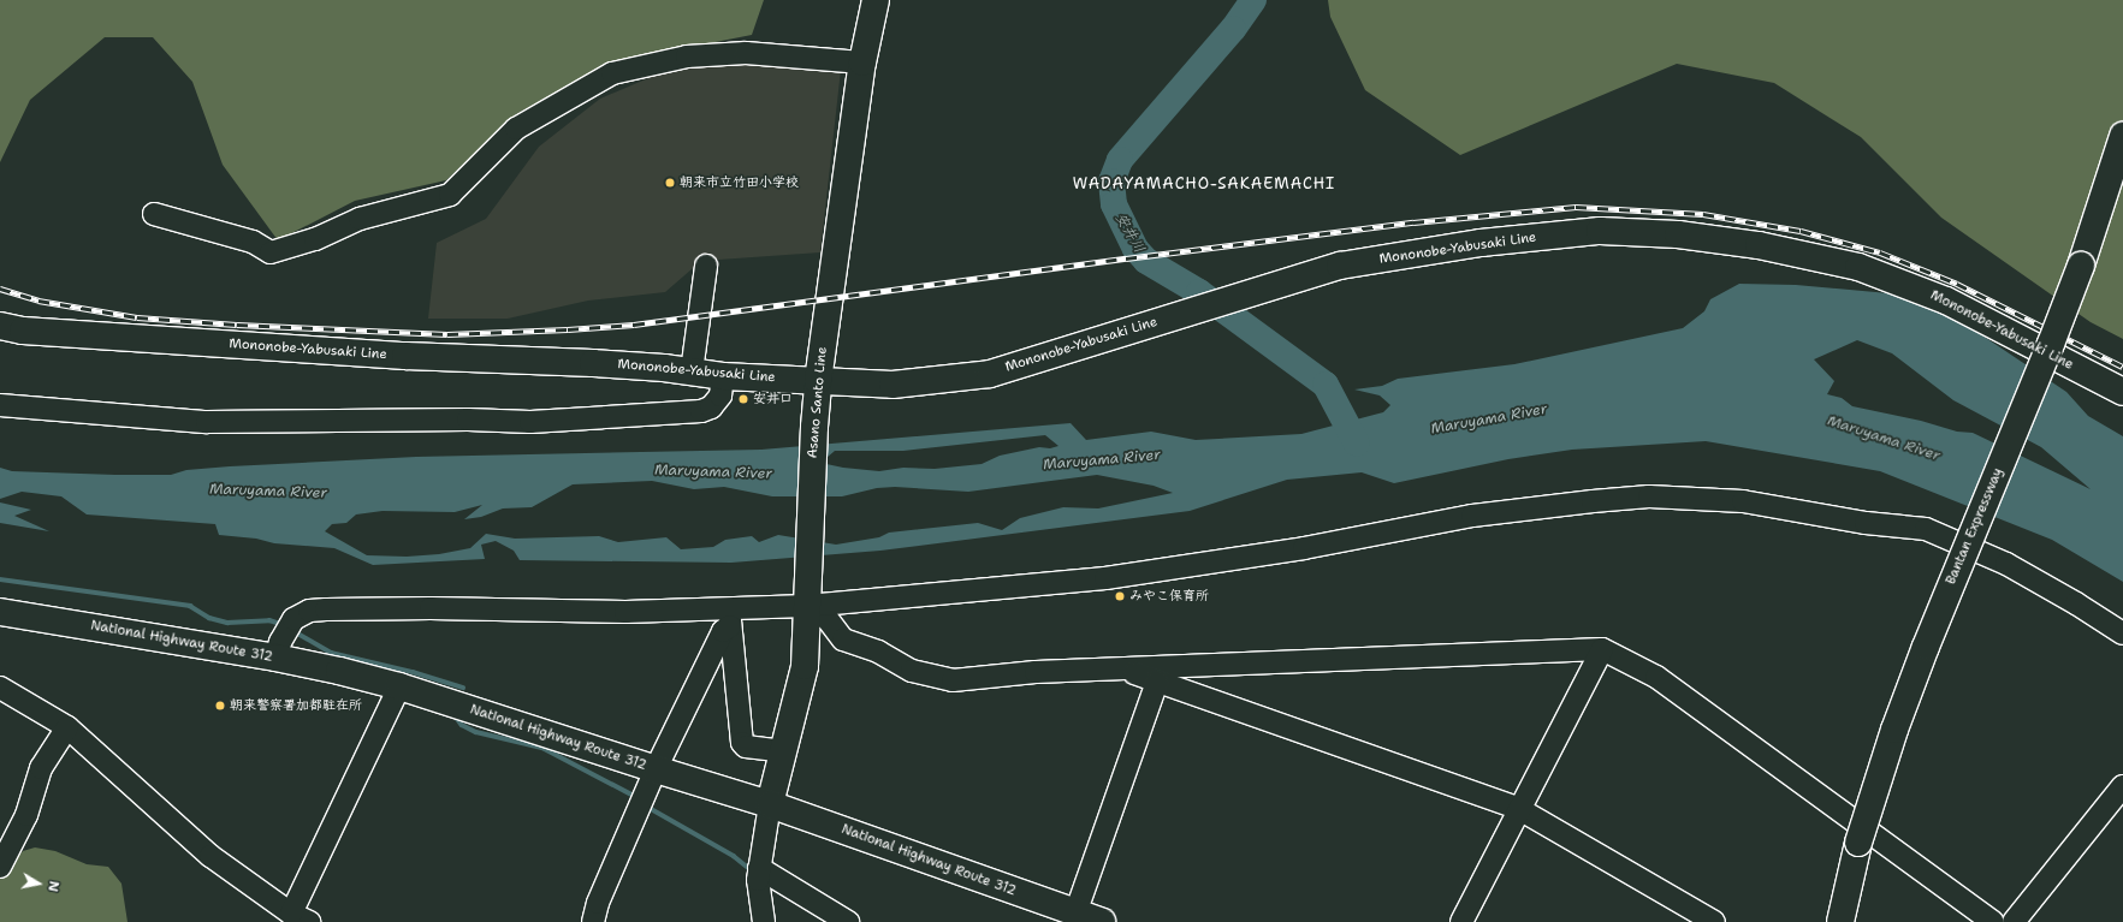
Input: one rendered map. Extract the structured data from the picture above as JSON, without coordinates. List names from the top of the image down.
{
  "streets": {
    "main road": [
      "Mononobe-Yabusaki Line",
      "Asano Santo Line",
      "Bantan Expressway",
      "National Highway Route 312"
    ]
  },
  "crossings": [
    ["Mononobe-Yabusaki Line", "Asano Santo Line"],
    ["Asano Santo Line", "National Highway Route 312"]
  ],
  "districts": ["WADAYAMACHO-SAKAEMACHI"],
  "water": ["安井川", "Maruyama River"],
  "places": [
    "朝来市立竹田小学校",
    "安井口",
    "みやこ保育所",
    "朝来警察署加都駐在所"
  ],
  "north": "right"
}
